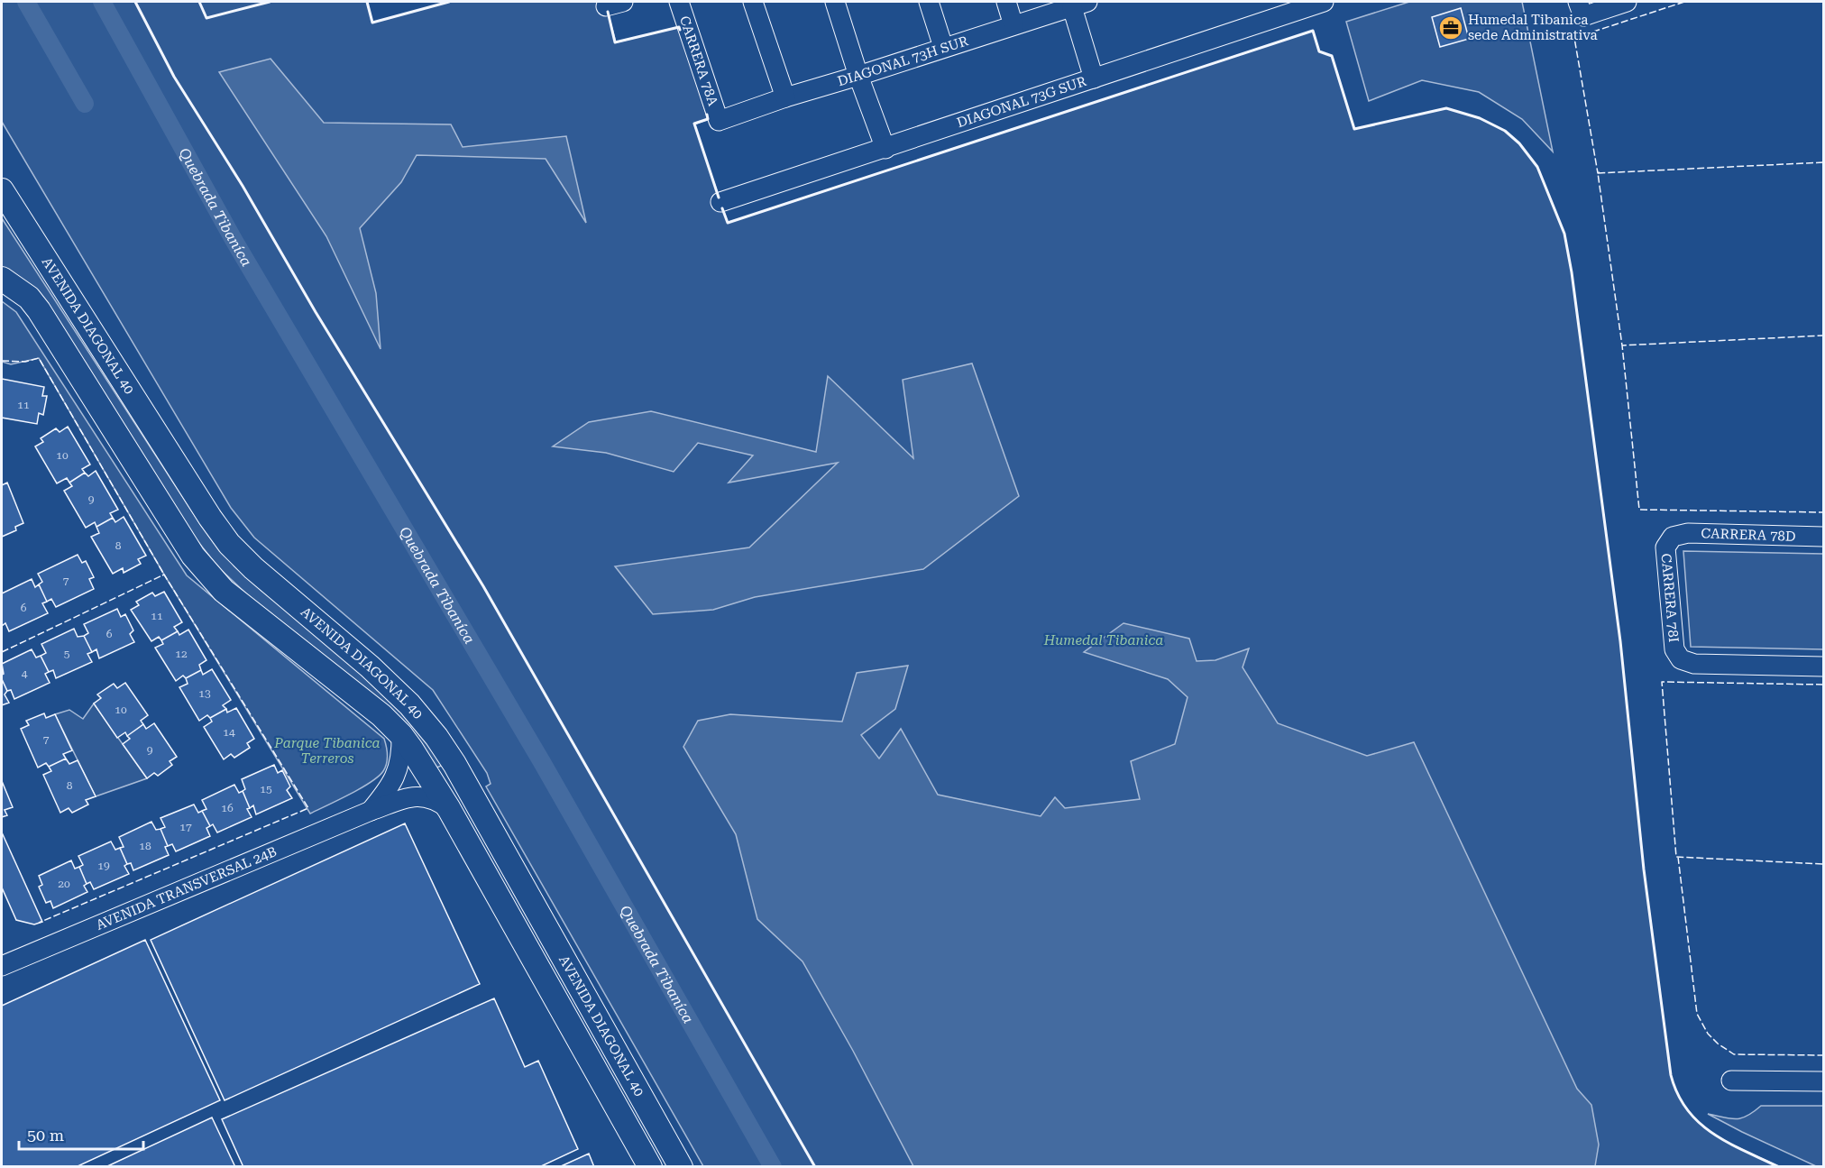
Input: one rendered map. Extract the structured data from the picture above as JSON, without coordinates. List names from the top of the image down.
{
  "streets": {
    "main road": ["AVENIDA DIAGONAL 40"],
    "street": [
      "DIAGONAL 73H SUR",
      "CARRERA 78A",
      "DIAGONAL 73G SUR",
      "CARRERA 78D",
      "CARRERA 78I",
      "AVENIDA TRANSVERSAL 24B"
    ]
  },
  "crossings": [
    ["DIAGONAL 73H SUR", "CARRERA 78A"],
    ["AVENIDA DIAGONAL 40", "AVENIDA TRANSVERSAL 24B"],
    ["CARRERA 78D", "CARRERA 78I"]
  ],
  "water": ["Quebrada Tibaníca"],
  "parks": ["Humedal Tibanica", "Parque Tibanica Terreros"],
  "places": {
    "office": ["Humedal Tibanica sede Administrativa"]
  },
  "house_numbers": [
    "11",
    "10",
    "9",
    "8",
    "7",
    "6",
    "11",
    "6",
    "5",
    "12",
    "4",
    "13",
    "10",
    "14",
    "7",
    "9",
    "8",
    "15",
    "16",
    "17",
    "18",
    "19",
    "20"
  ],
  "scale_bar": "50 m"
}
